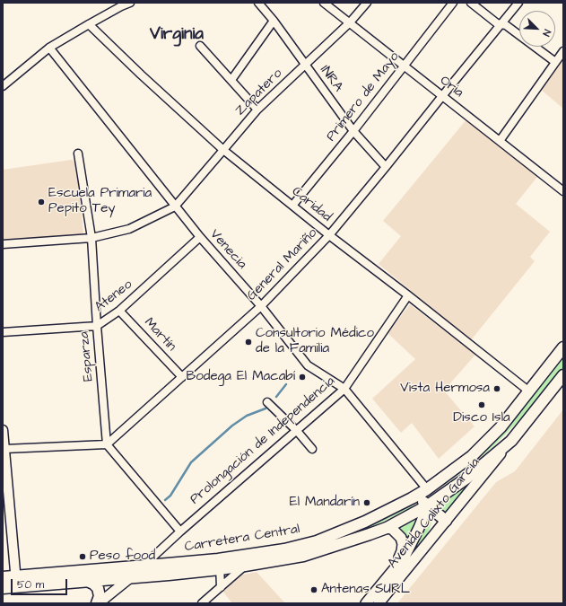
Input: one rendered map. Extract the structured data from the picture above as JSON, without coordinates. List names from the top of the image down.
{
  "streets": {
    "main road": ["Avenida Calixto García", "Carretera Central"],
    "street": [
      "INRA",
      "Oria",
      "Zapatero",
      "Primero de Mayo",
      "Caridad",
      "Venecia",
      "General Mariño",
      "Ateneo",
      "Martín",
      "Esparza",
      "Prolongación de Independencia"
    ]
  },
  "crossings": [
    ["INRA", "Zapatero"],
    ["INRA", "Primero de Mayo"],
    ["INRA", "General Mariño"],
    ["Oria", "Zapatero"],
    ["Oria", "Primero de Mayo"],
    ["Oria", "General Mariño"],
    ["Zapatero", "Caridad"],
    ["Zapatero", "Venecia"],
    ["Primero de Mayo", "Caridad"],
    ["Caridad", "General Mariño"],
    ["Caridad", "Prolongación de Independencia"],
    ["Caridad", "Carretera Central"],
    ["Venecia", "General Mariño"],
    ["Venecia", "Ateneo"],
    ["Venecia", "Prolongación de Independencia"],
    ["Venecia", "Carretera Central"],
    ["General Mariño", "Martín"],
    ["General Mariño", "Esparza"],
    ["Ateneo", "Martín"],
    ["Ateneo", "Esparza"],
    ["Prolongación de Independencia", "Carretera Central"],
    ["Avenida Calixto García", "Carretera Central"]
  ],
  "districts": ["Virginia"],
  "places": [
    "Escuela Primaria Pepito Tey",
    "Consultorio Médico de la Familia",
    "Bodega El Macabí",
    "Vista Hermosa",
    "Disco Isla",
    "El Mandarín",
    "Peso food",
    "Antenas SURL"
  ],
  "scale_bar": "50 m",
  "north": "bottom right"
}
